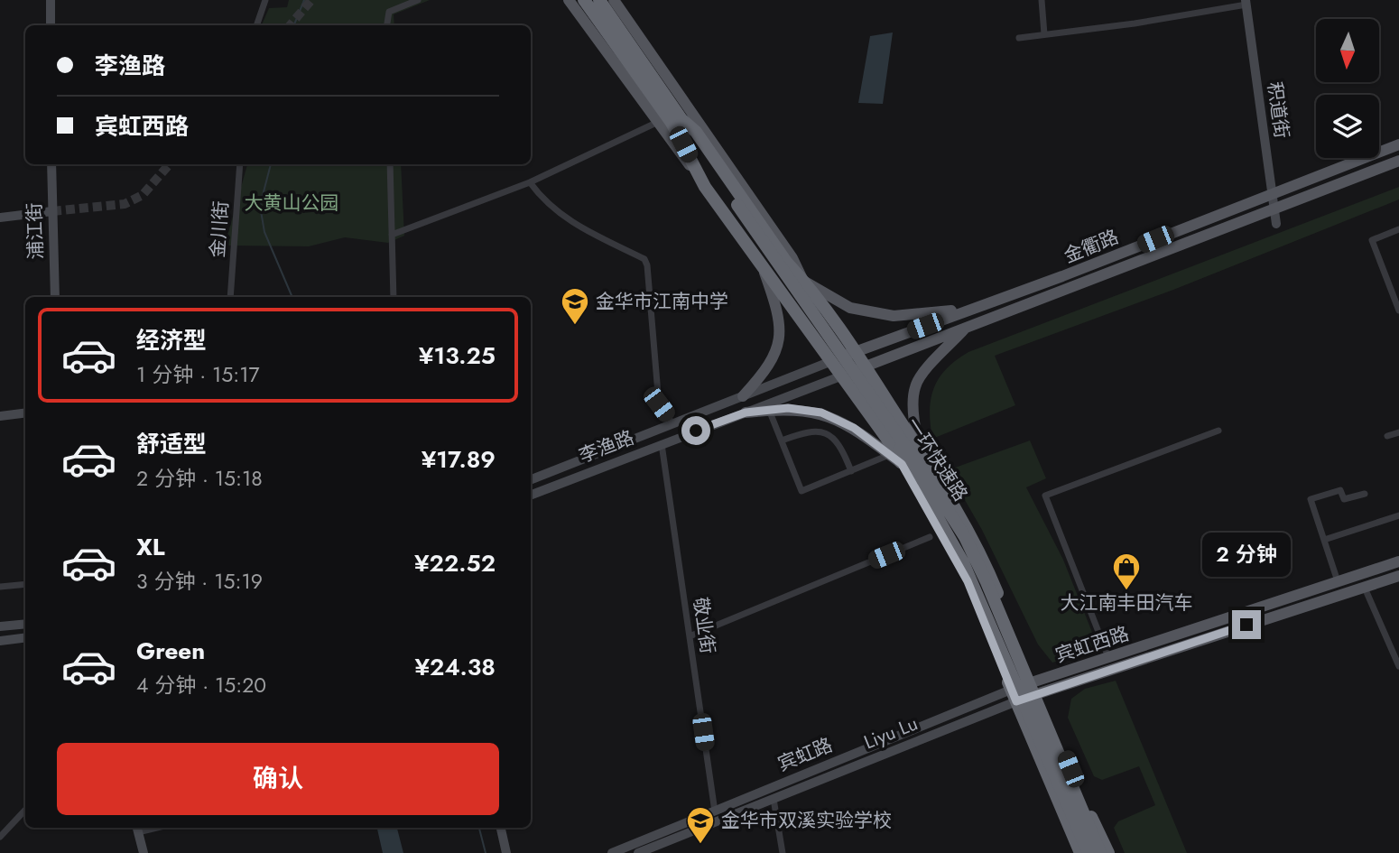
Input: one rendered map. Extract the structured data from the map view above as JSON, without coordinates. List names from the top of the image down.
{
  "streets": {
    "highway": ["一环快速路"],
    "main road": [
      "积道街",
      "浦江街",
      "金衢路",
      "李渔路",
      "宾虹西路",
      "Liyu Lu",
      "宾虹路"
    ],
    "street": ["金川街", "敬业街"]
  },
  "crossings": [
    ["积道街", "金衢路"],
    ["金衢路", "李渔路"],
    ["李渔路", "敬业街"],
    ["敬业街", "宾虹路"],
    ["宾虹西路", "Liyu Lu"],
    ["宾虹西路", "宾虹路"],
    ["Liyu Lu", "宾虹路"]
  ],
  "parks": ["大黄山公园"],
  "places": {
    "school or university": ["金华市江南中学", "金华市双溪实验学校"],
    "shop": ["大江南丰田汽车"]
  },
  "north": "bottom",
  "page": {
    "banner": ["李渔路", "宾虹西路"],
    "list": [
      {
        "name": "经济型",
        "note": "1 分钟 · 15:17",
        "value": "¥13.25"
      },
      {
        "name": "舒适型",
        "note": "2 分钟 · 15:18",
        "value": "¥17.89"
      },
      {
        "name": "XL",
        "note": "3 分钟 · 15:19",
        "value": "¥22.52"
      },
      {
        "name": "Green",
        "note": "4 分钟 · 15:20",
        "value": "¥24.38"
      }
    ],
    "bubble": "2 分钟",
    "buttons": "确认"
  }
}
